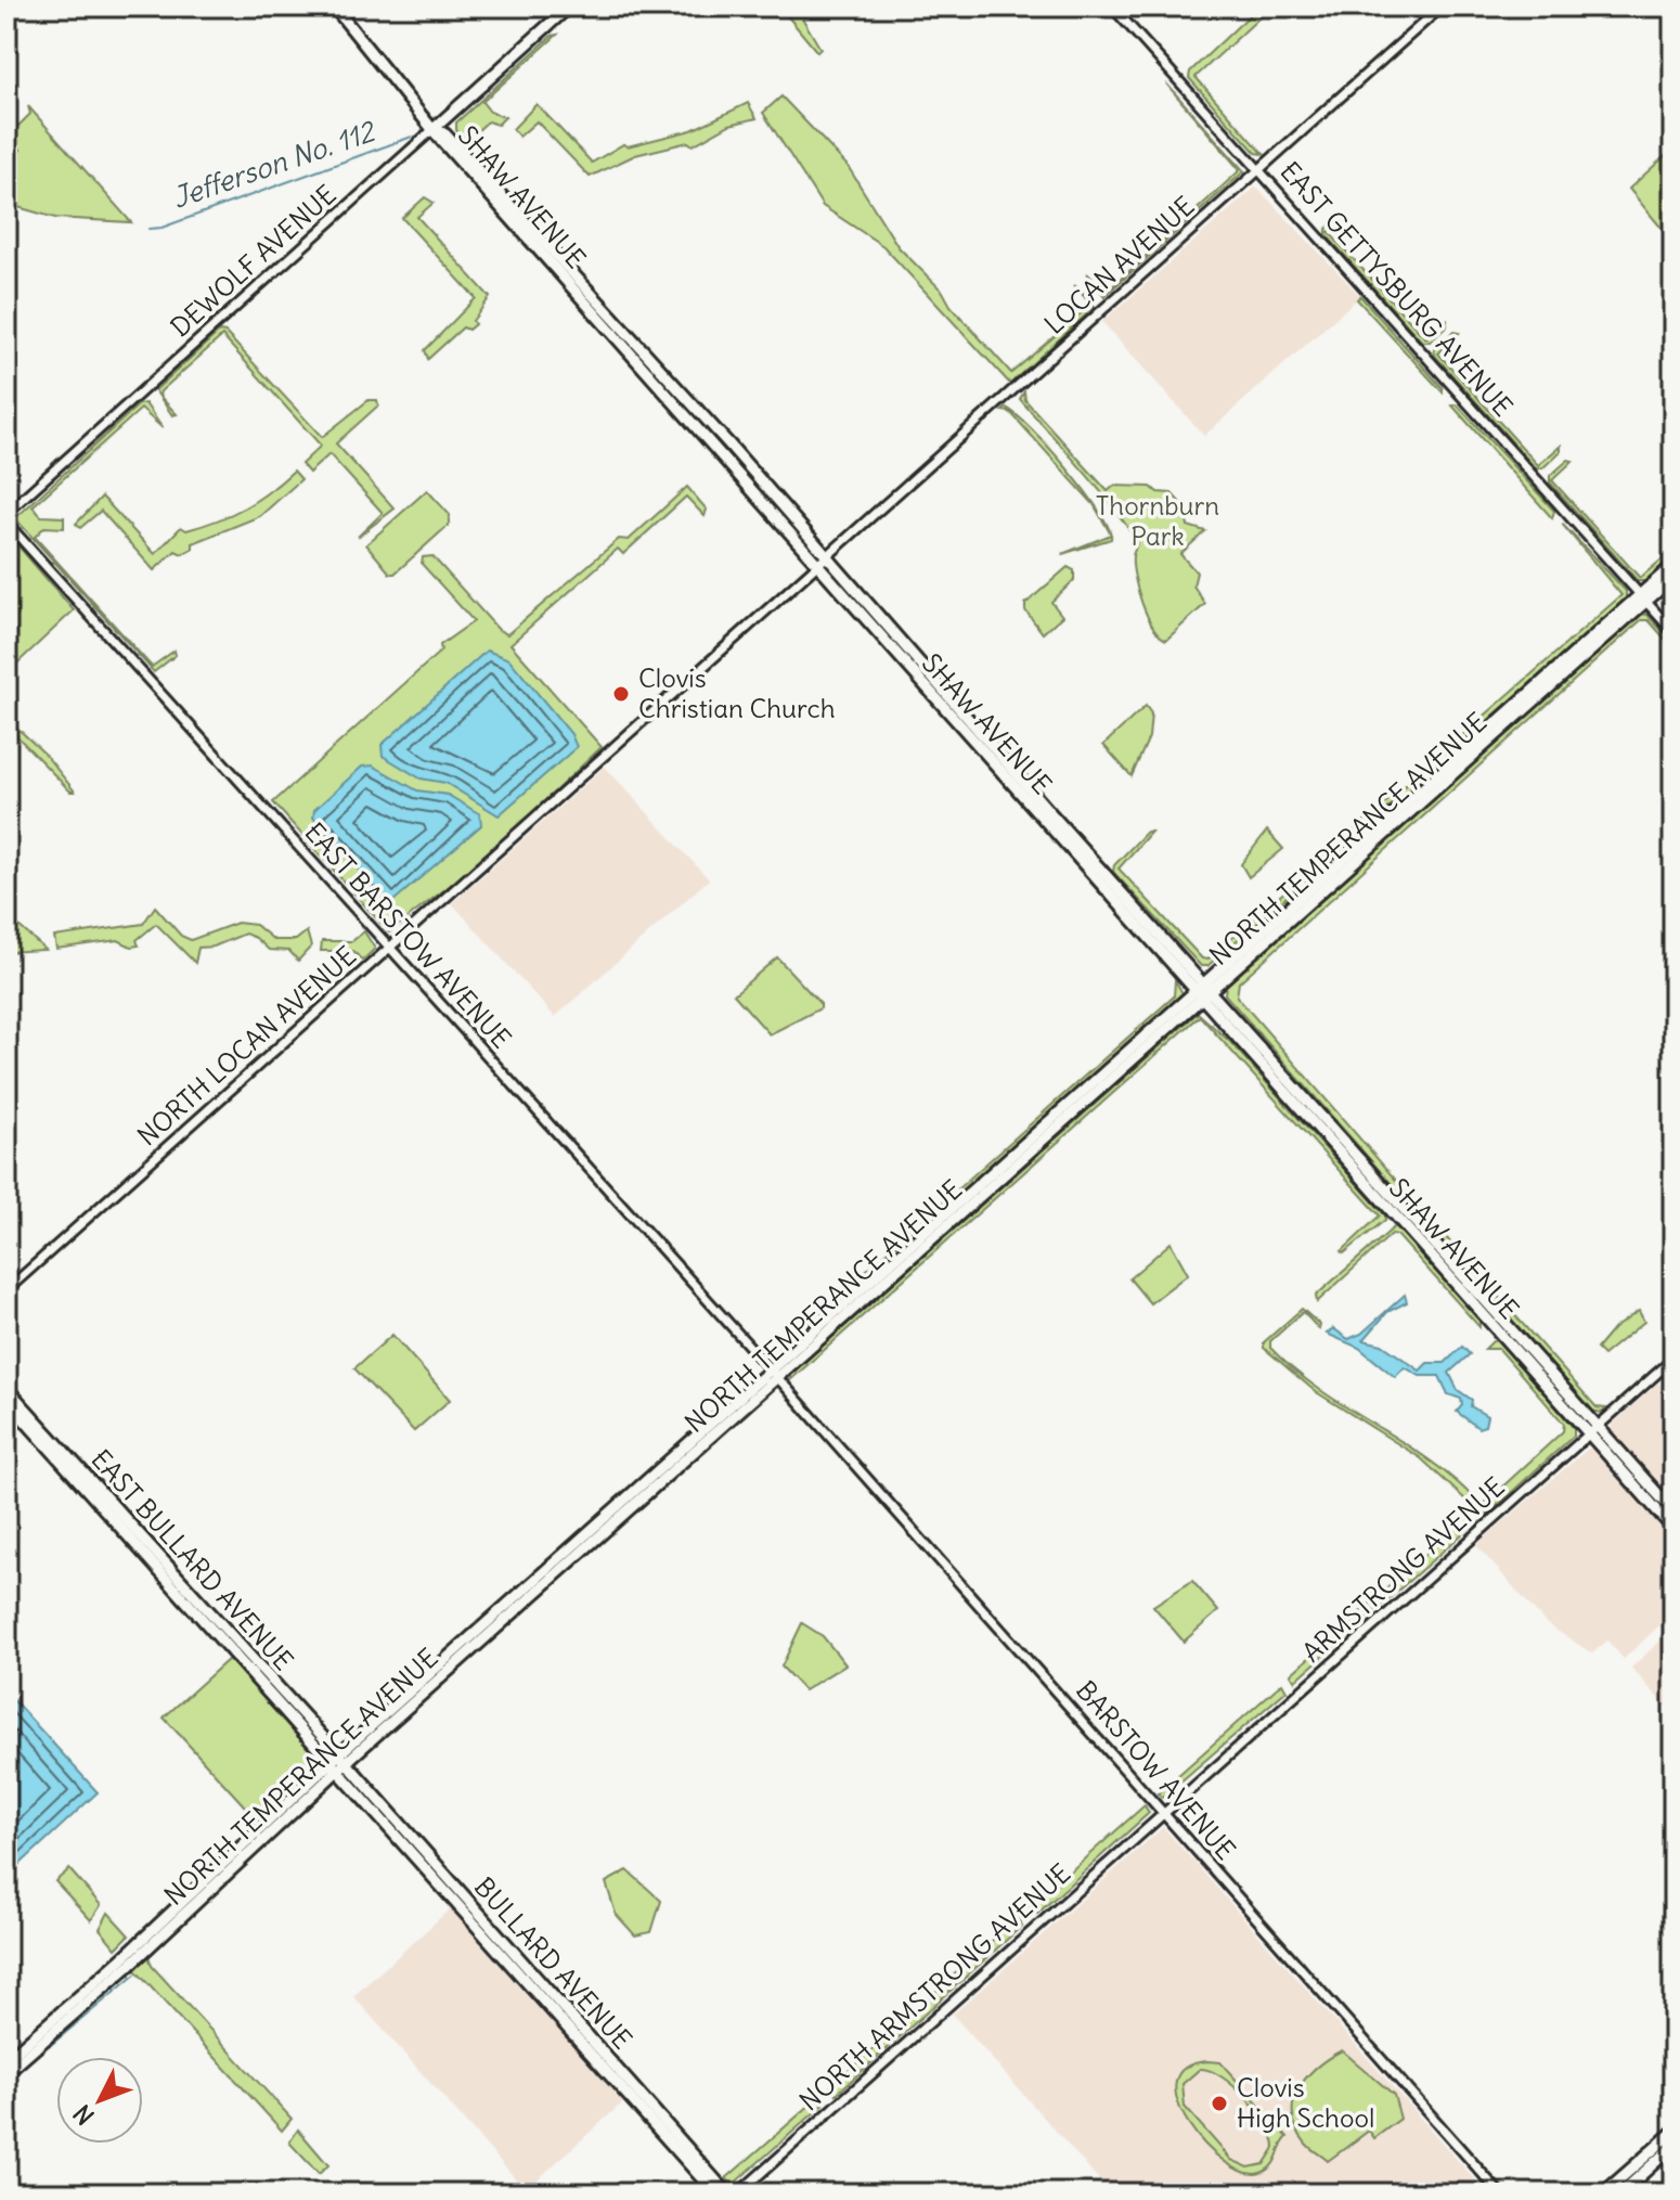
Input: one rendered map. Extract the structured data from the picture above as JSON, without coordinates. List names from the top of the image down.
{
  "streets": {
    "main road": [
      "SHAW AVENUE",
      "DEWOLF AVENUE",
      "NORTH TEMPERANCE AVENUE",
      "EAST BULLARD AVENUE",
      "BULLARD AVENUE"
    ],
    "street": [
      "LOCAN AVENUE",
      "EAST GETTYSBURG AVENUE",
      "EAST BARSTOW AVENUE",
      "NORTH LOCAN AVENUE",
      "ARMSTRONG AVENUE",
      "BARSTOW AVENUE",
      "NORTH ARMSTRONG AVENUE"
    ]
  },
  "crossings": [
    ["SHAW AVENUE", "DEWOLF AVENUE"],
    ["SHAW AVENUE", "LOCAN AVENUE"],
    ["SHAW AVENUE", "NORTH TEMPERANCE AVENUE"],
    ["SHAW AVENUE", "NORTH LOCAN AVENUE"],
    ["SHAW AVENUE", "ARMSTRONG AVENUE"],
    ["LOCAN AVENUE", "EAST GETTYSBURG AVENUE"],
    ["LOCAN AVENUE", "NORTH LOCAN AVENUE"],
    ["EAST GETTYSBURG AVENUE", "NORTH TEMPERANCE AVENUE"],
    ["NORTH TEMPERANCE AVENUE", "EAST BARSTOW AVENUE"],
    ["NORTH TEMPERANCE AVENUE", "EAST BULLARD AVENUE"],
    ["NORTH TEMPERANCE AVENUE", "BARSTOW AVENUE"],
    ["NORTH TEMPERANCE AVENUE", "BULLARD AVENUE"],
    ["EAST BARSTOW AVENUE", "NORTH LOCAN AVENUE"],
    ["EAST BARSTOW AVENUE", "BARSTOW AVENUE"],
    ["EAST BULLARD AVENUE", "BULLARD AVENUE"],
    ["ARMSTRONG AVENUE", "BARSTOW AVENUE"],
    ["ARMSTRONG AVENUE", "NORTH ARMSTRONG AVENUE"],
    ["BARSTOW AVENUE", "NORTH ARMSTRONG AVENUE"]
  ],
  "water": ["Jefferson No. 112"],
  "parks": ["Thornburn Park"],
  "places": ["Clovis Christian Church", "Clovis High School"],
  "north": "bottom left"
}
